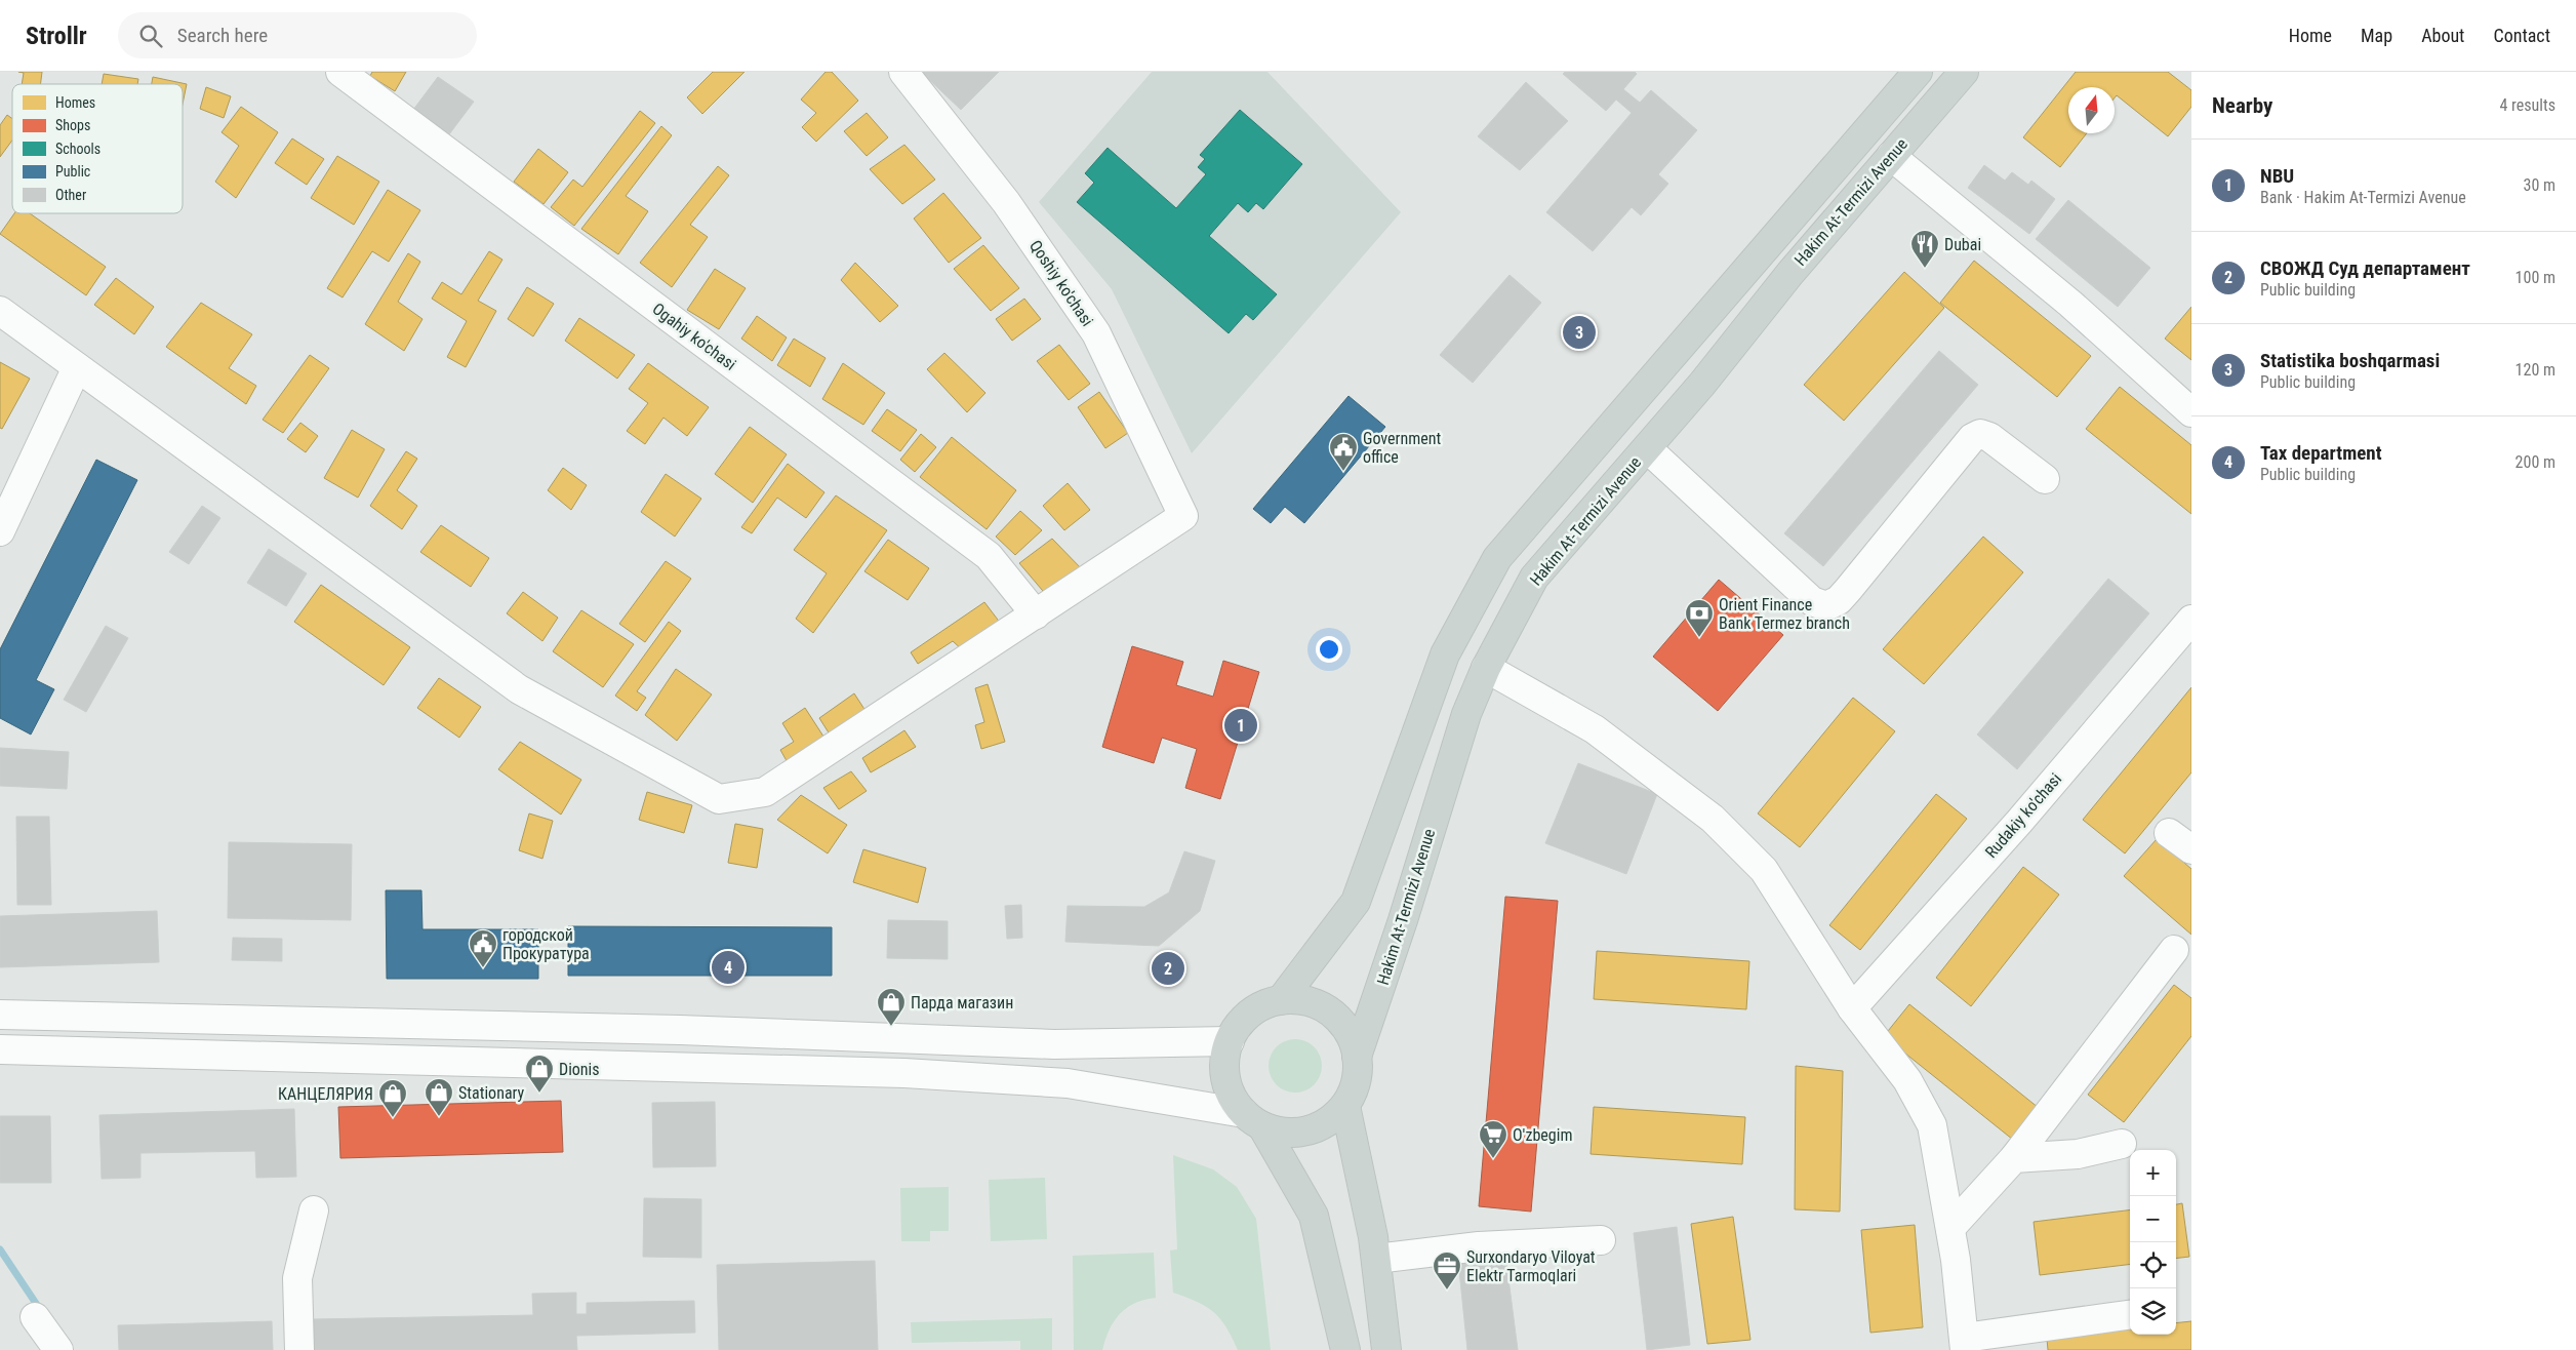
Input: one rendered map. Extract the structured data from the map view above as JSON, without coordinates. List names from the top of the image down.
{
  "streets": {
    "main road": ["Hakim At-Termizi Avenue"],
    "street": ["Qoshiy ko'chasi", "Ogahiy ko'chasi", "Rudakiy ko'chasi"]
  },
  "crossings": [
    ["Qoshiy ko'chasi", "Ogahiy ko'chasi"]
  ],
  "places": {
    "restaurant": ["Dubai"],
    "public building": ["Government office", "городской Прокуратура"],
    "bank": ["Orient Finance Bank Termez branch"],
    "shop": [
      "Парда магазин",
      "Dionis",
      "Stationary",
      "КАНЦЕЛЯРИЯ"
    ],
    "supermarket": ["O'zbegim"],
    "office": ["Surxondaryo Viloyat Elektr Tarmoqlari"]
  },
  "legend": [
    "Homes",
    "Shops",
    "Schools",
    "Public",
    "Other"
  ],
  "north": "top",
  "page": {
    "header": "Strollr",
    "search": "Search here",
    "nav": [
      "Home",
      "Map",
      "About",
      "Contact"
    ],
    "heading": ["Nearby", "4 results"],
    "list": [
      {
        "mark": "1",
        "name": "NBU",
        "note": "Bank · Hakim At-Termizi Avenue",
        "value": "30 m"
      },
      {
        "mark": "2",
        "name": "СВОЖД Суд департамент",
        "note": "Public building",
        "value": "100 m"
      },
      {
        "mark": "3",
        "name": "Statistika boshqarmasi",
        "note": "Public building",
        "value": "120 m"
      },
      {
        "mark": "4",
        "name": "Tax department",
        "note": "Public building",
        "value": "200 m"
      }
    ],
    "pins": [
      "3",
      "1",
      "4",
      "2"
    ],
    "map_buttons": ["+", "−"]
  }
}
